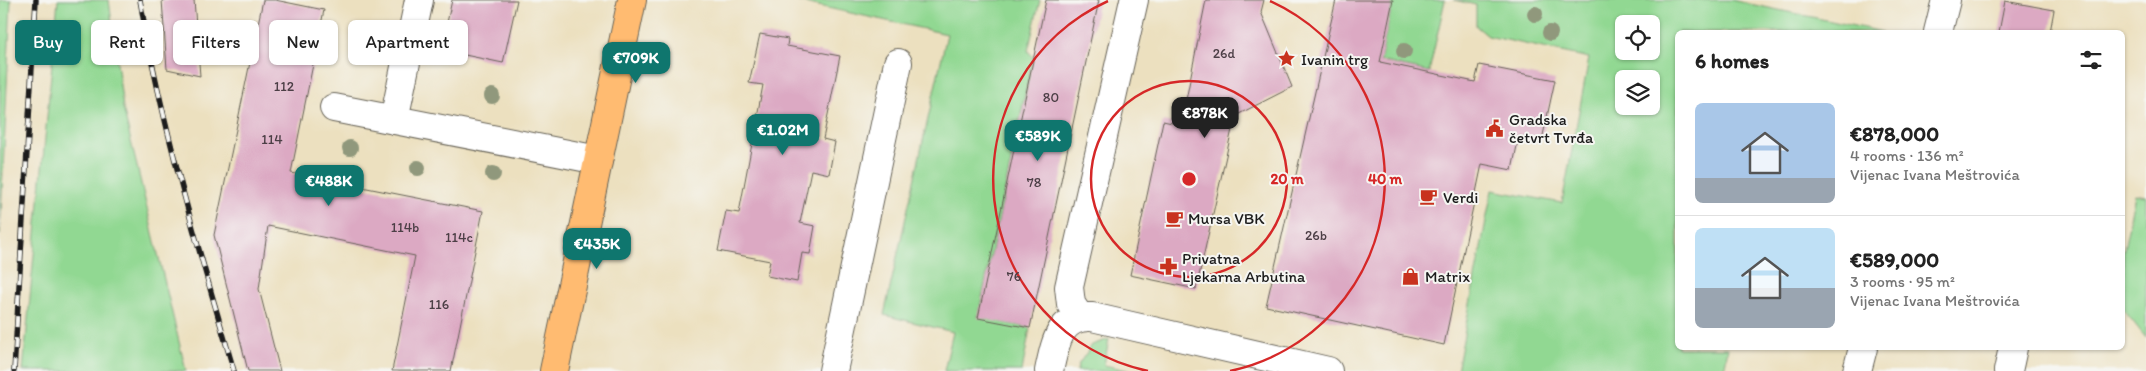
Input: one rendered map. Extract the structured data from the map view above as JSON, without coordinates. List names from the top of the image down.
{
  "places": {
    "place": ["Ivanin trg"],
    "public building": ["Gradska četvrt Tvrđa"],
    "cafe": ["Verdi", "Mursa VBK"],
    "pharmacy": ["Privatna Ljekarna Arbutina"],
    "shop": ["Matrix"]
  },
  "house_numbers": [
    "26d",
    "112",
    "80",
    "114",
    "78",
    "114b",
    "26b",
    "114c",
    "76",
    "116"
  ],
  "page": {
    "chip": [
      "Buy",
      "Rent",
      "Filters",
      "New",
      "Apartment"
    ],
    "heading": "6 homes",
    "price": [
      "€709K",
      "€878K",
      "€1.02M",
      "€589K",
      "€488K",
      "€435K"
    ],
    "list": [
      {
        "name": "€878,000",
        "note": "4 rooms · 136 m² · Vijenac Ivana Meštrovića"
      },
      {
        "name": "€589,000",
        "note": "3 rooms · 95 m² · Vijenac Ivana Meštrovića"
      }
    ]
  },
  "rings": ["20 m", "40 m"]
}
